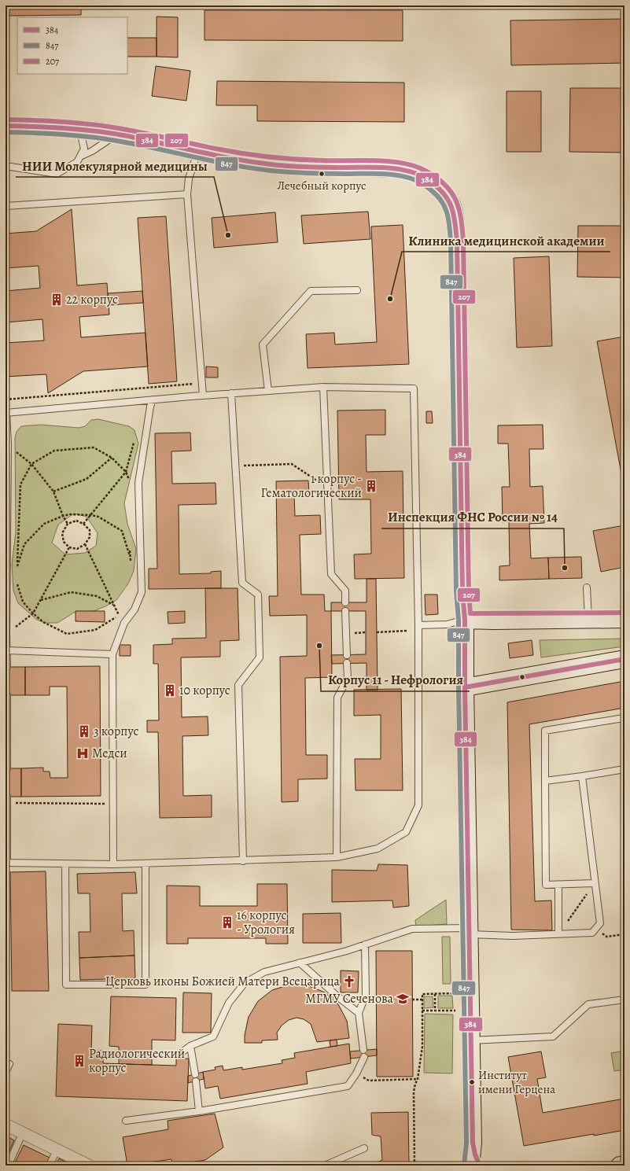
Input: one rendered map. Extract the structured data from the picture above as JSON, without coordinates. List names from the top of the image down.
{
  "places": {
    "other": [
      "Лечебный корпус",
      "НИИ Молекулярной медицины",
      "Клиника медицинской академии",
      "Инспекция ФНС России № 14",
      "Корпус 11 - Нефрология",
      "Институт имени Герцена"
    ],
    "building": [
      "22 корпус",
      "1 корпус - Гематологический",
      "10 корпус",
      "3 корпус",
      "16 корпус - Урология",
      "Радиологический корпус"
    ],
    "hospital": ["Медси"],
    "church": ["Церковь иконы Божией Матери Всецарица"],
    "school or university": ["МГМУ Сеченова"]
  },
  "lines": ["transit line 207", "transit line 384", "transit line 847"],
  "legend": ["384", "847", "207"]
}
